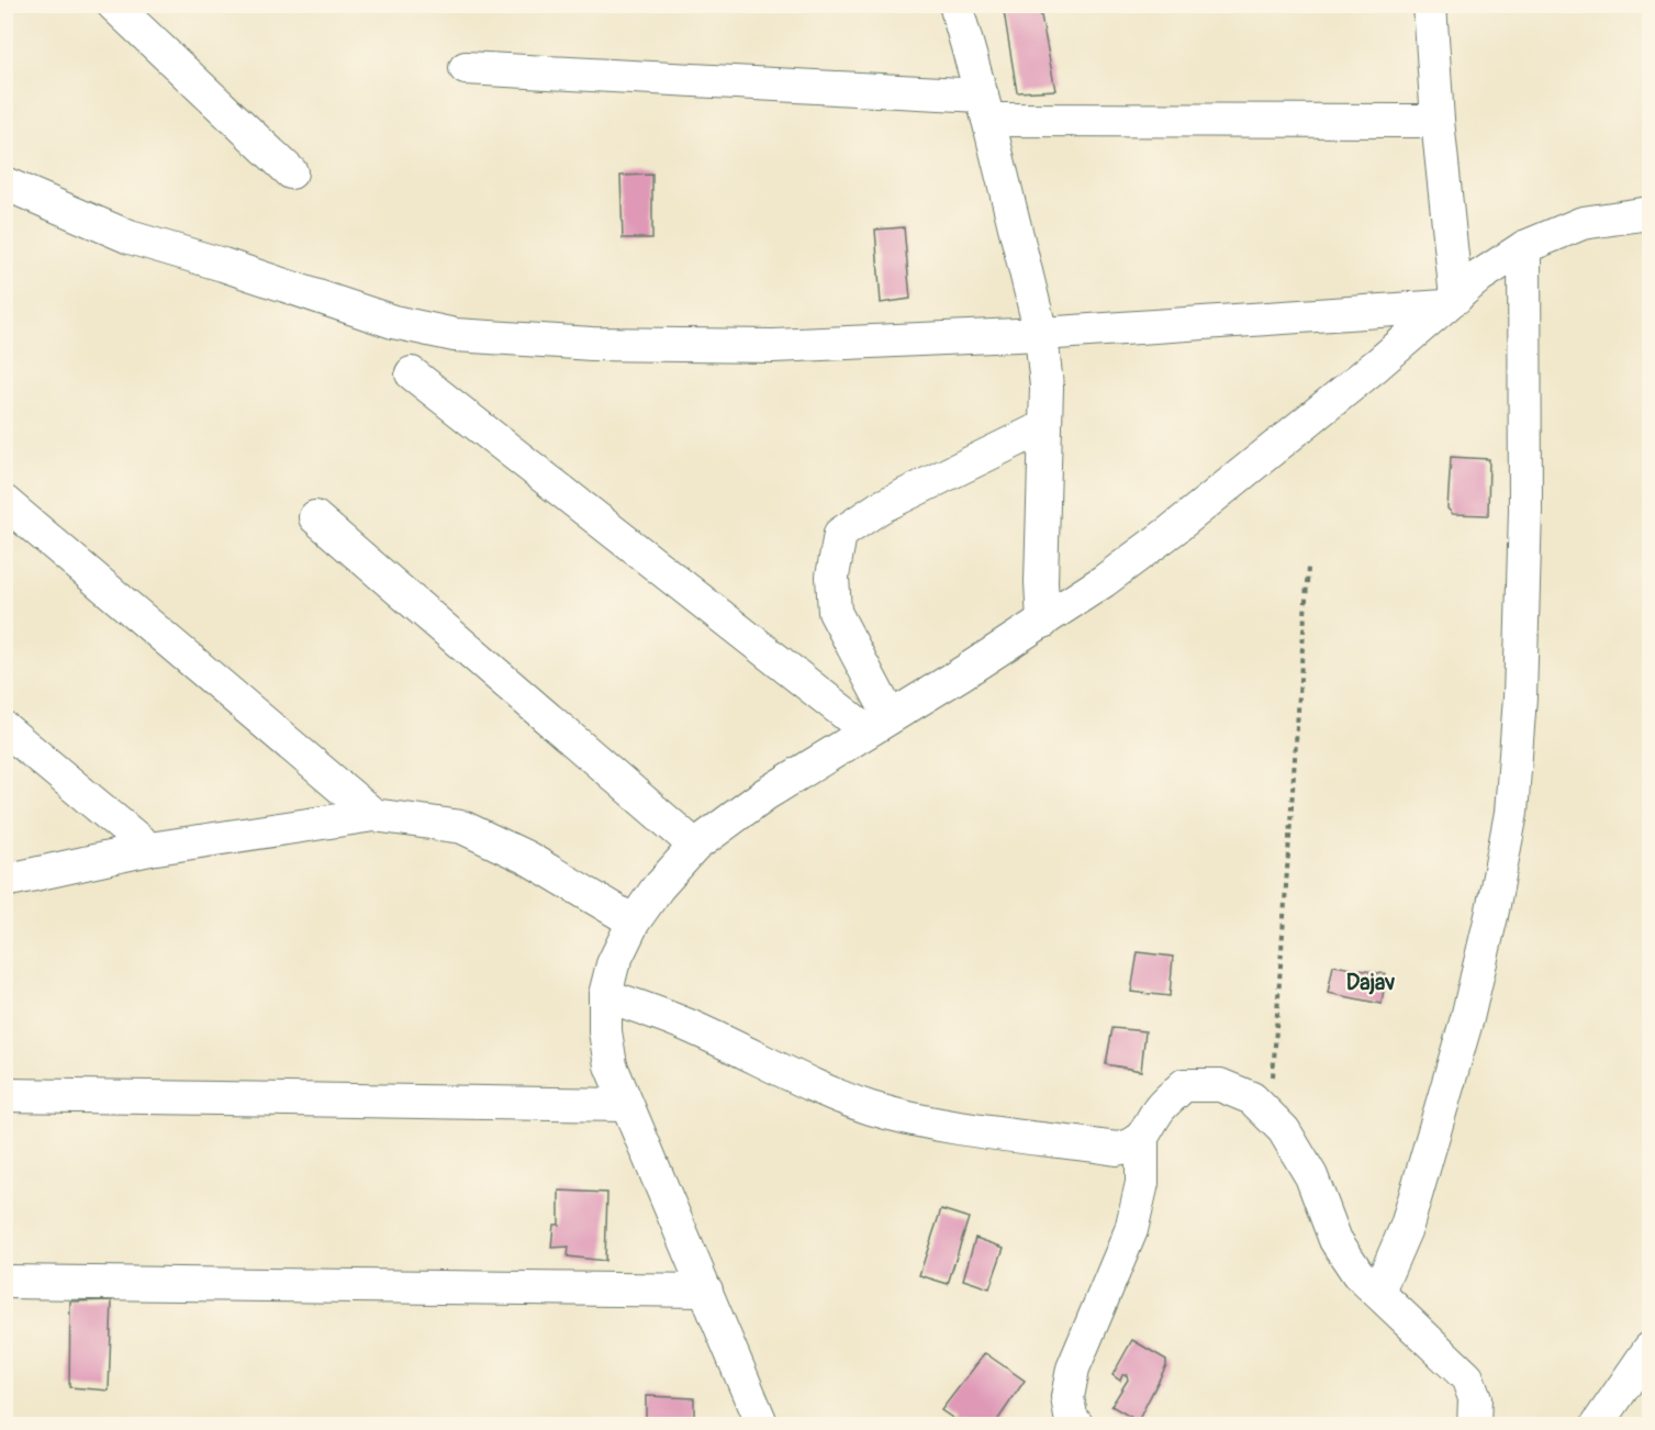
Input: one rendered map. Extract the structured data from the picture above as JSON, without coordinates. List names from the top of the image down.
{
  "districts": ["Dajav"]
}
